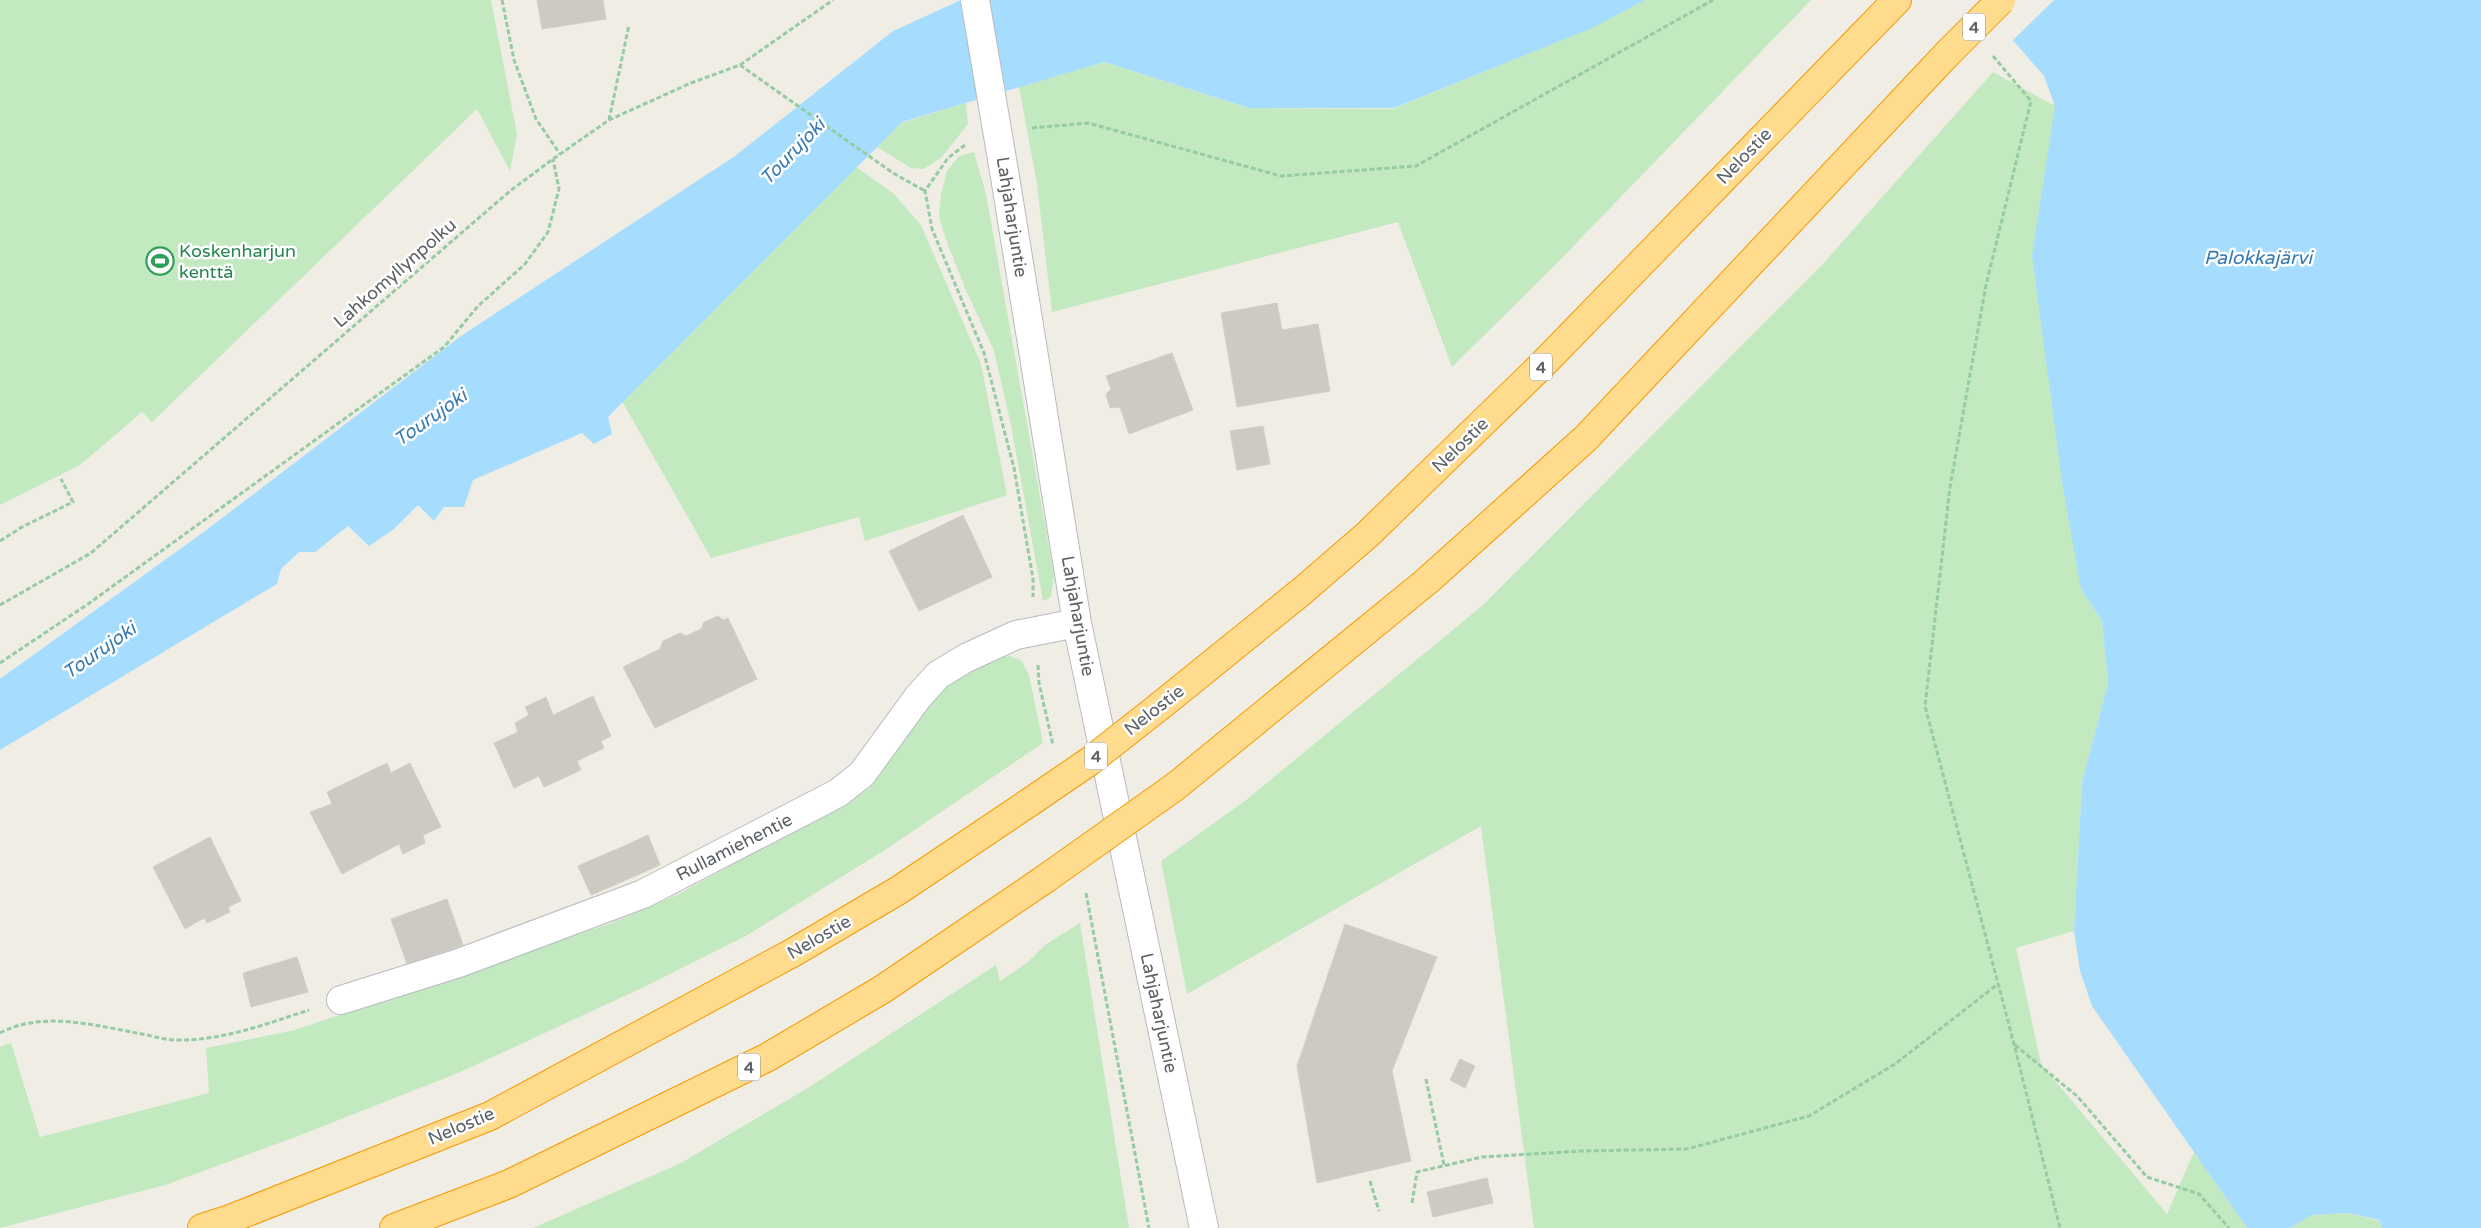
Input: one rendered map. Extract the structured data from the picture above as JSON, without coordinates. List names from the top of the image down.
{
  "streets": {
    "highway": ["4", "Nelostie"],
    "street": ["Lahjaharjuntie", "Rullamiehentie"],
    "path": ["Lahkomyllynpolku"]
  },
  "crossings": [
    ["Lahjaharjuntie", "Rullamiehentie"]
  ],
  "water": ["Tourujoki", "Palokkajärvi"],
  "places": {
    "sports": ["Koskenharjun kenttä"]
  }
}
